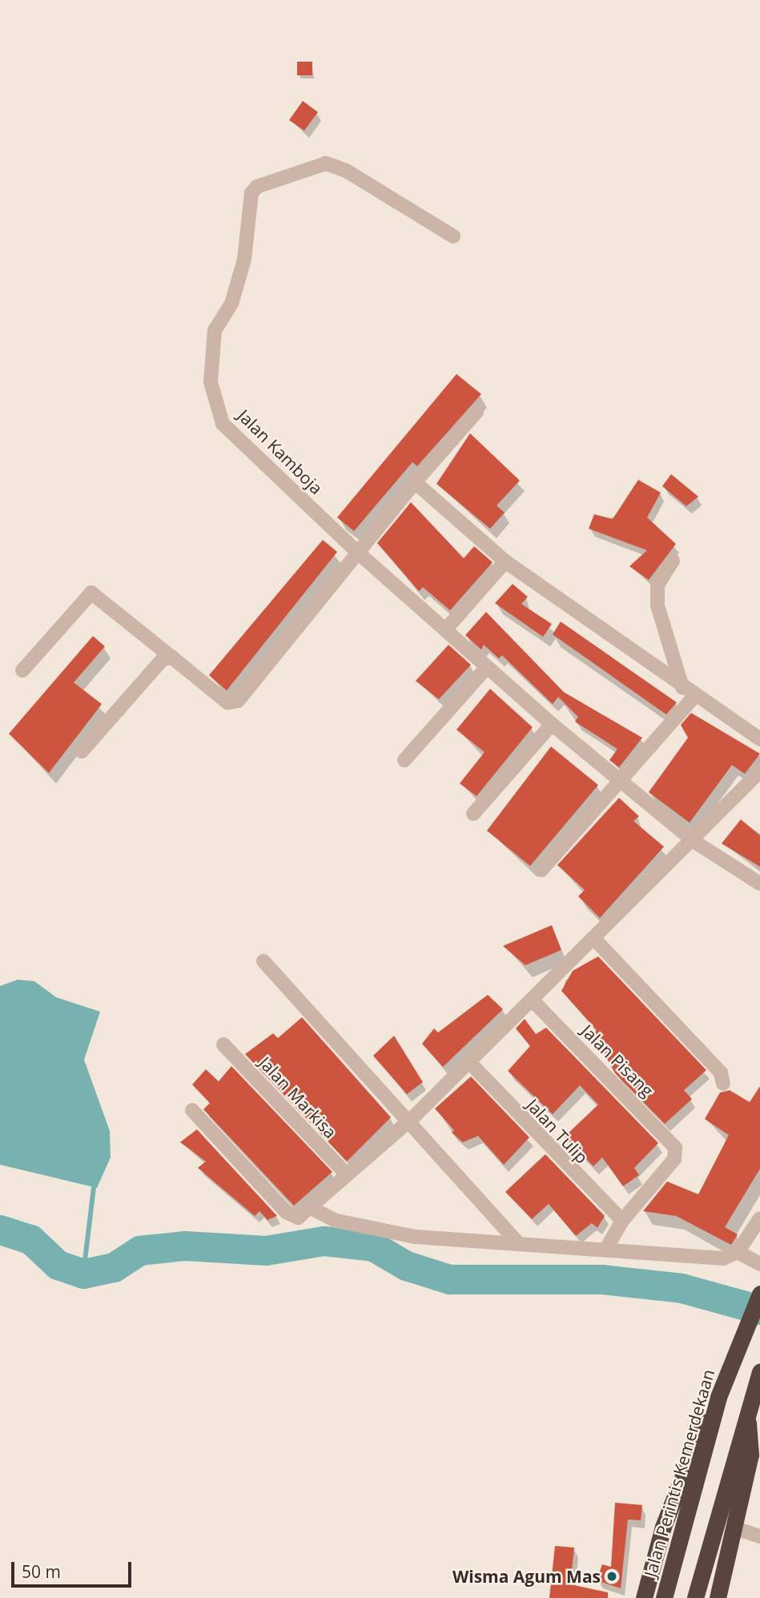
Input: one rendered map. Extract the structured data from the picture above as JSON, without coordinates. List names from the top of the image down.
{
  "streets": {
    "highway": ["Jalan Perintis Kemerdekaan"],
    "street": [
      "Jalan Kamboja",
      "Jalan Pisang",
      "Jalan Markisa",
      "Jalan Tulip"
    ]
  },
  "crossings": [
    ["Jalan Pisang", "Jalan Tulip"]
  ],
  "places": ["Wisma Agum Mas"],
  "scale_bar": "50 m"
}
